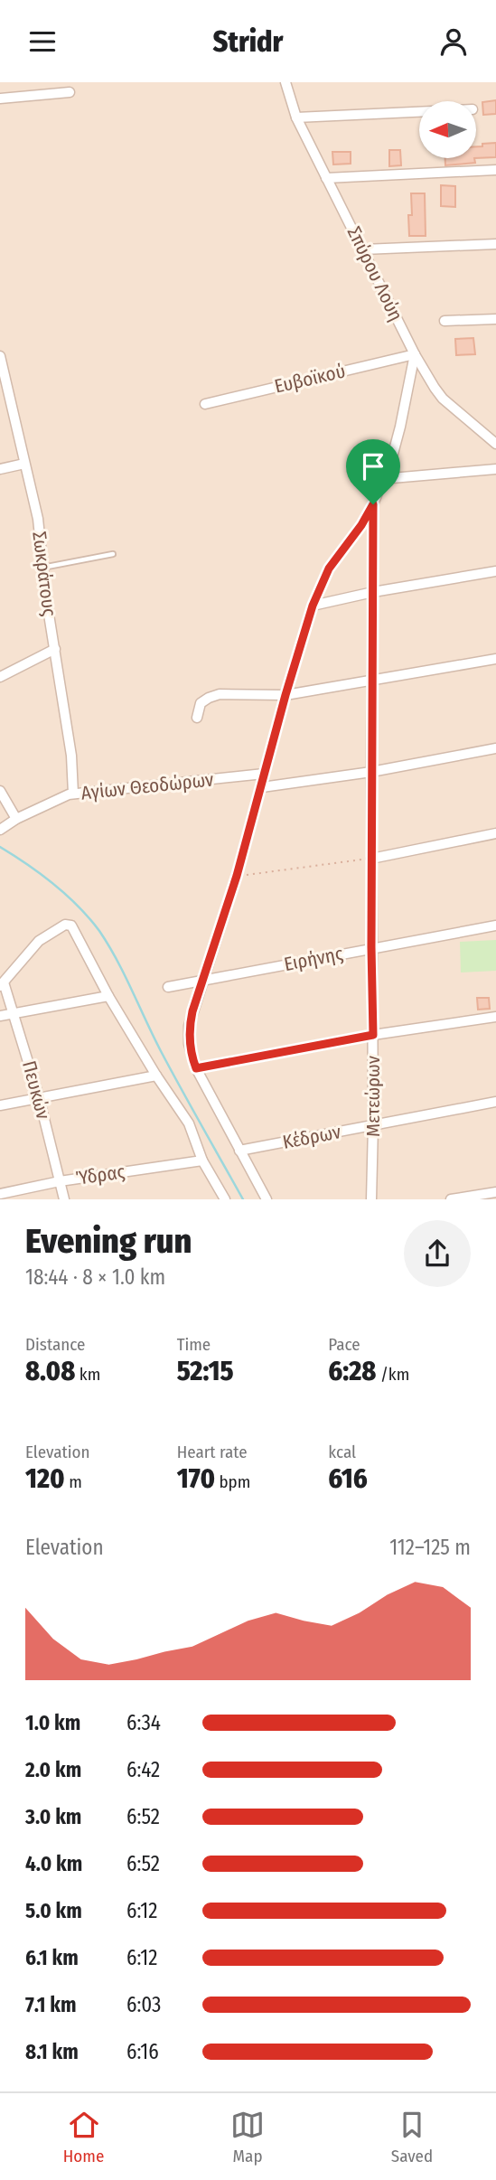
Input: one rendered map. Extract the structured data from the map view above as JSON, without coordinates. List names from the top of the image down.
{
  "streets": {
    "street": [
      "Σπύρου Λούη",
      "Ευβοϊκού",
      "Σωκράτους",
      "Αγίων Θεοδώρων",
      "Ειρήνης",
      "Πευκών",
      "Μετεώρων",
      "Κέδρων",
      "Ύδρας"
    ]
  },
  "crossings": [
    ["Σπύρου Λούη", "Ευβοϊκού"],
    ["Σπύρου Λούη", "Μετεώρων"],
    ["Ευβοϊκού", "Μετεώρων"],
    ["Σωκράτους", "Αγίων Θεοδώρων"],
    ["Ειρήνης", "Μετεώρων"],
    ["Πευκών", "Ύδρας"],
    ["Μετεώρων", "Κέδρων"]
  ],
  "north": "left",
  "page": {
    "header": "Stridr",
    "heading": ["Evening run", "18:44 · 8 × 1.0 km"],
    "stats": [
      ["Distance", "8.08 km"],
      ["Time", "52:15"],
      ["Pace", "6:28 /km"],
      ["Elevation", "120 m"],
      ["Heart rate", "170 bpm"],
      ["kcal", "616"]
    ],
    "chart": ["Elevation", "112–125 m"],
    "list": [
      {
        "name": "1.0 km",
        "note": "6:34"
      },
      {
        "name": "2.0 km",
        "note": "6:42"
      },
      {
        "name": "3.0 km",
        "note": "6:52"
      },
      {
        "name": "4.0 km",
        "note": "6:52"
      },
      {
        "name": "5.0 km",
        "note": "6:12"
      },
      {
        "name": "6.1 km",
        "note": "6:12"
      },
      {
        "name": "7.1 km",
        "note": "6:03"
      },
      {
        "name": "8.1 km",
        "note": "6:16"
      }
    ],
    "tabs": ["Home", "Map", "Saved"]
  }
}
